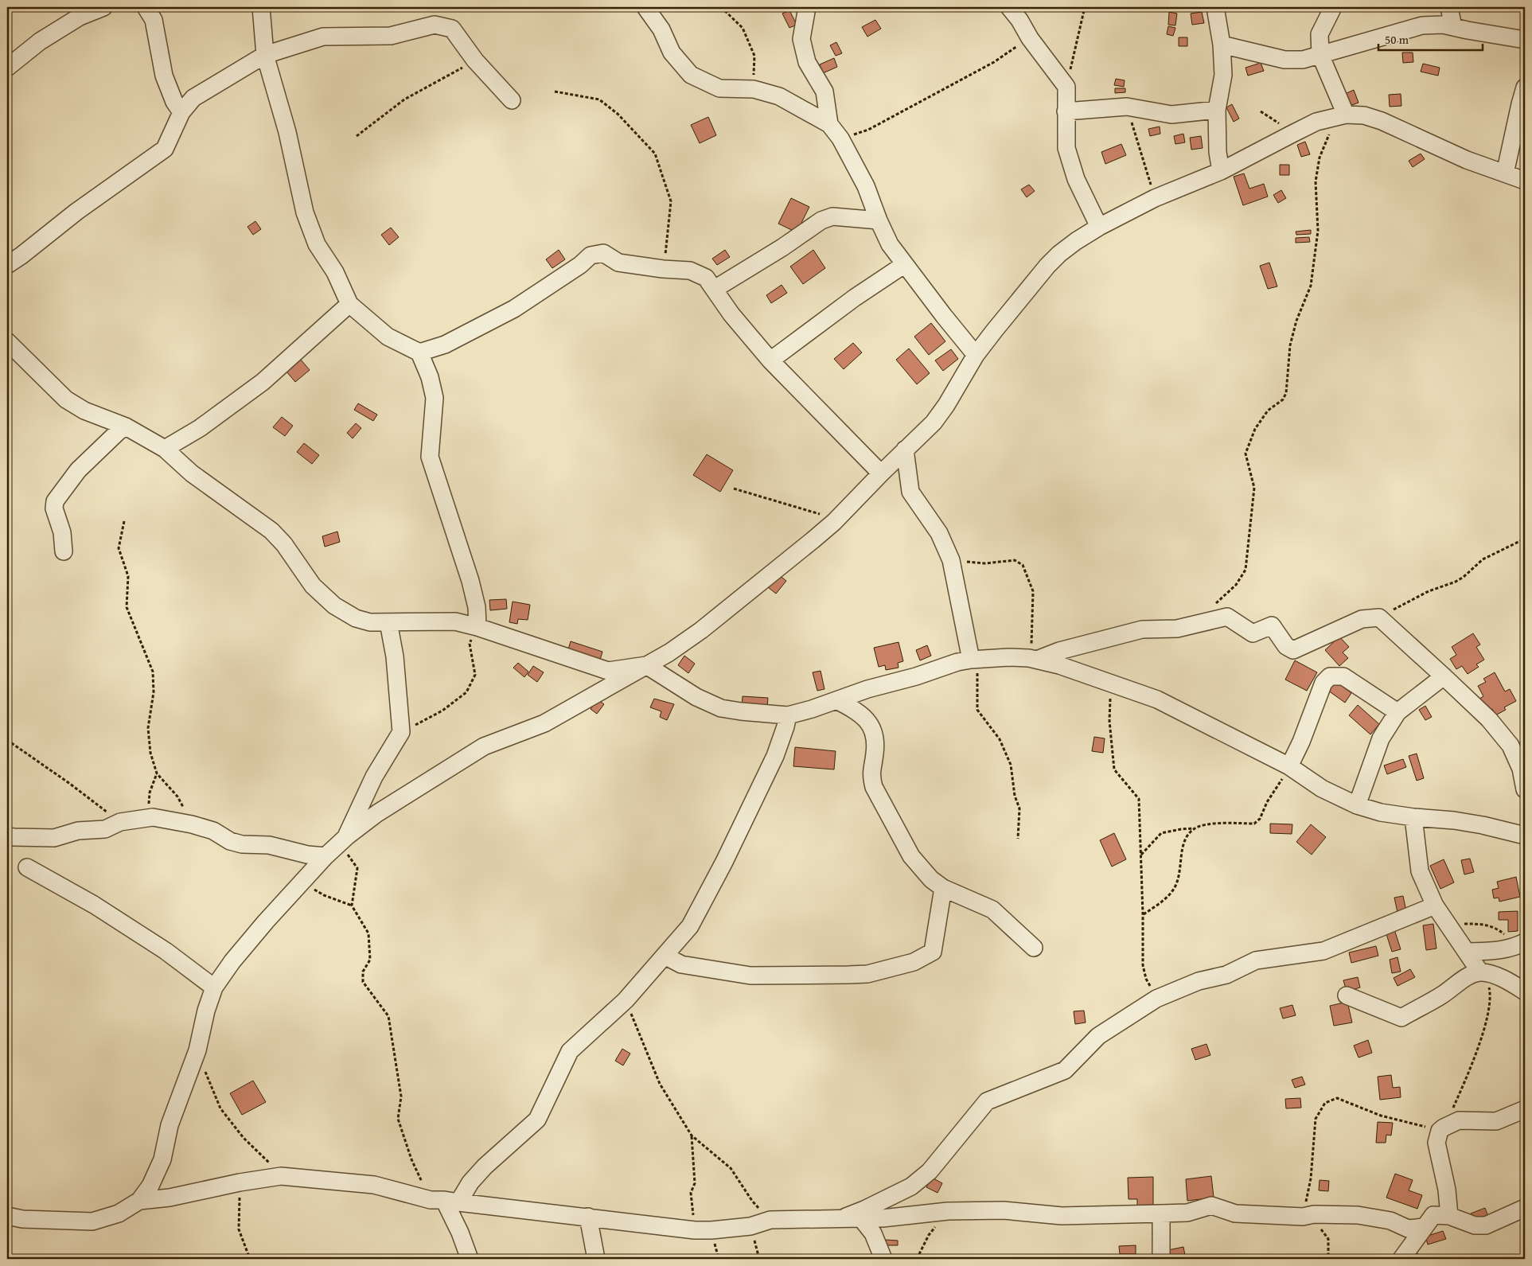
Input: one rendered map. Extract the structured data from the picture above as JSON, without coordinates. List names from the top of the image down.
{
  "scale_bar": "50 m"
}
